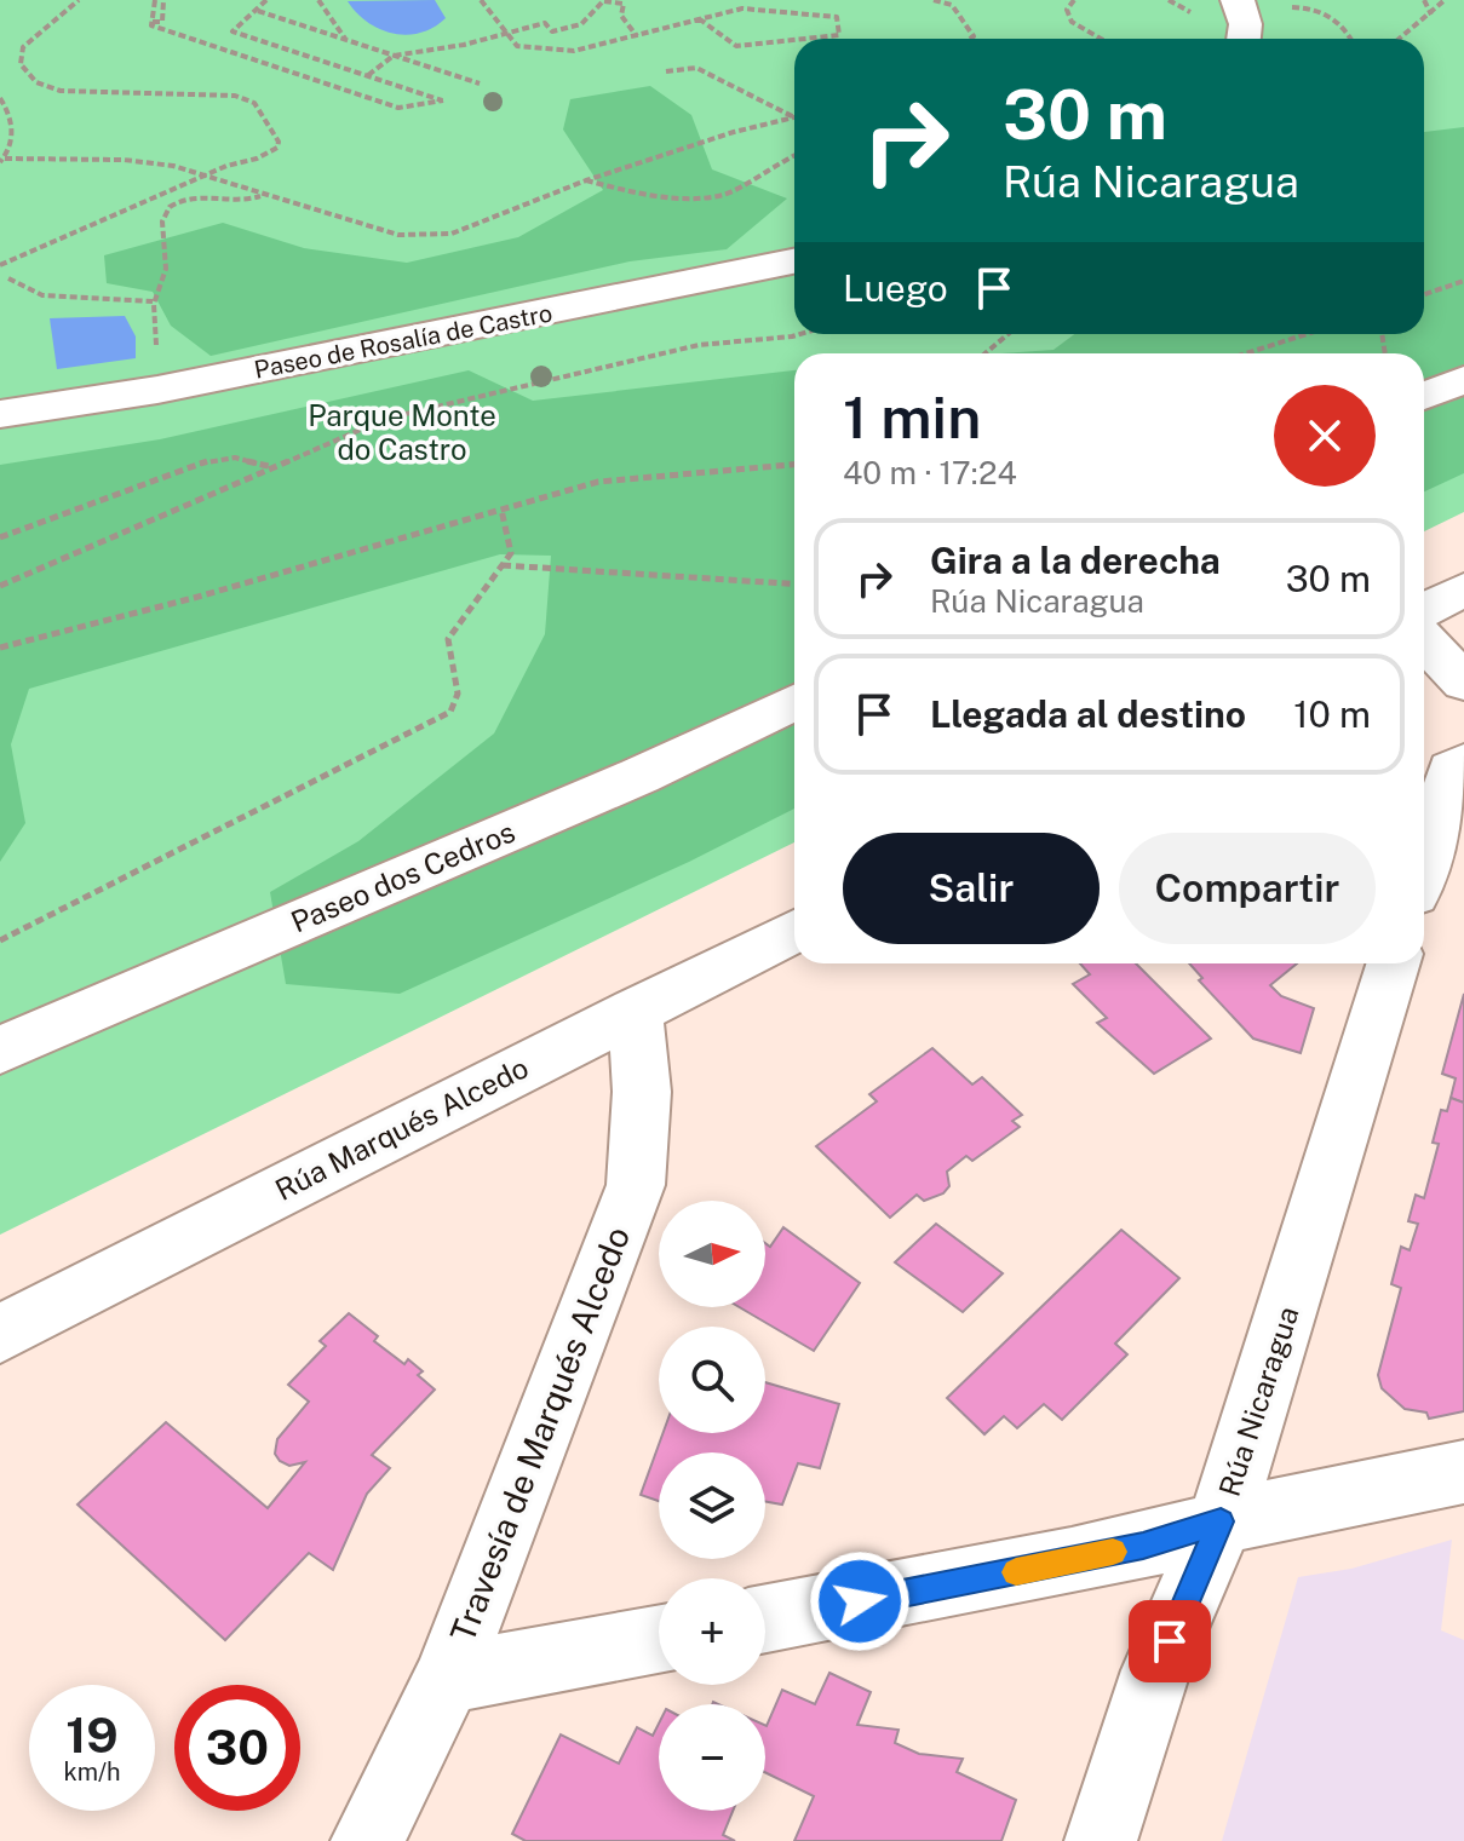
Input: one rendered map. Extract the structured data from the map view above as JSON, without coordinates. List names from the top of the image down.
{
  "streets": {
    "street": [
      "Paseo de Rosalía de Castro",
      "Paseo dos Cedros",
      "Rúa Marqués Alcedo",
      "Rúa Nicaragua",
      "Travesía de Marqués Alcedo"
    ]
  },
  "crossings": [
    ["Rúa Marqués Alcedo", "Travesía de Marqués Alcedo"]
  ],
  "parks": ["Parque Monte do Castro"],
  "north": "right",
  "page": {
    "turn": ["30 m", "Rúa Nicaragua"],
    "then": "Luego",
    "heading": ["1 min", "40 m · 17:24"],
    "list": [
      {
        "name": "Gira a la derecha",
        "note": "Rúa Nicaragua",
        "value": "30 m"
      },
      {
        "name": "Llegada al destino",
        "value": "10 m"
      }
    ],
    "buttons": ["Salir", "Compartir"],
    "map_buttons": ["+", "−"],
    "speed": "19 km/h",
    "limit": "30"
  }
}
